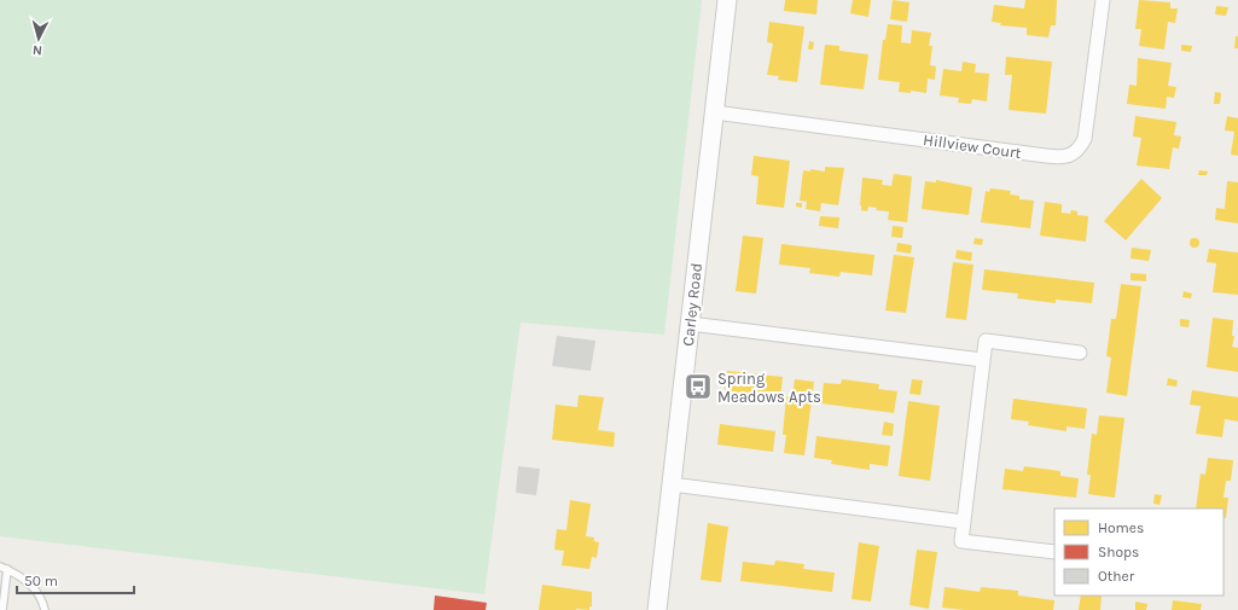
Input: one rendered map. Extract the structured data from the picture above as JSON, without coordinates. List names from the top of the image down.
{
  "streets": {
    "street": ["Hillview Court", "Carley Road"]
  },
  "crossings": [
    ["Hillview Court", "Carley Road"]
  ],
  "places": {
    "bus stop": ["Spring Meadows Apts"]
  },
  "legend": ["Homes", "Shops", "Other"],
  "scale_bar": "50 m",
  "north": "bottom"
}
